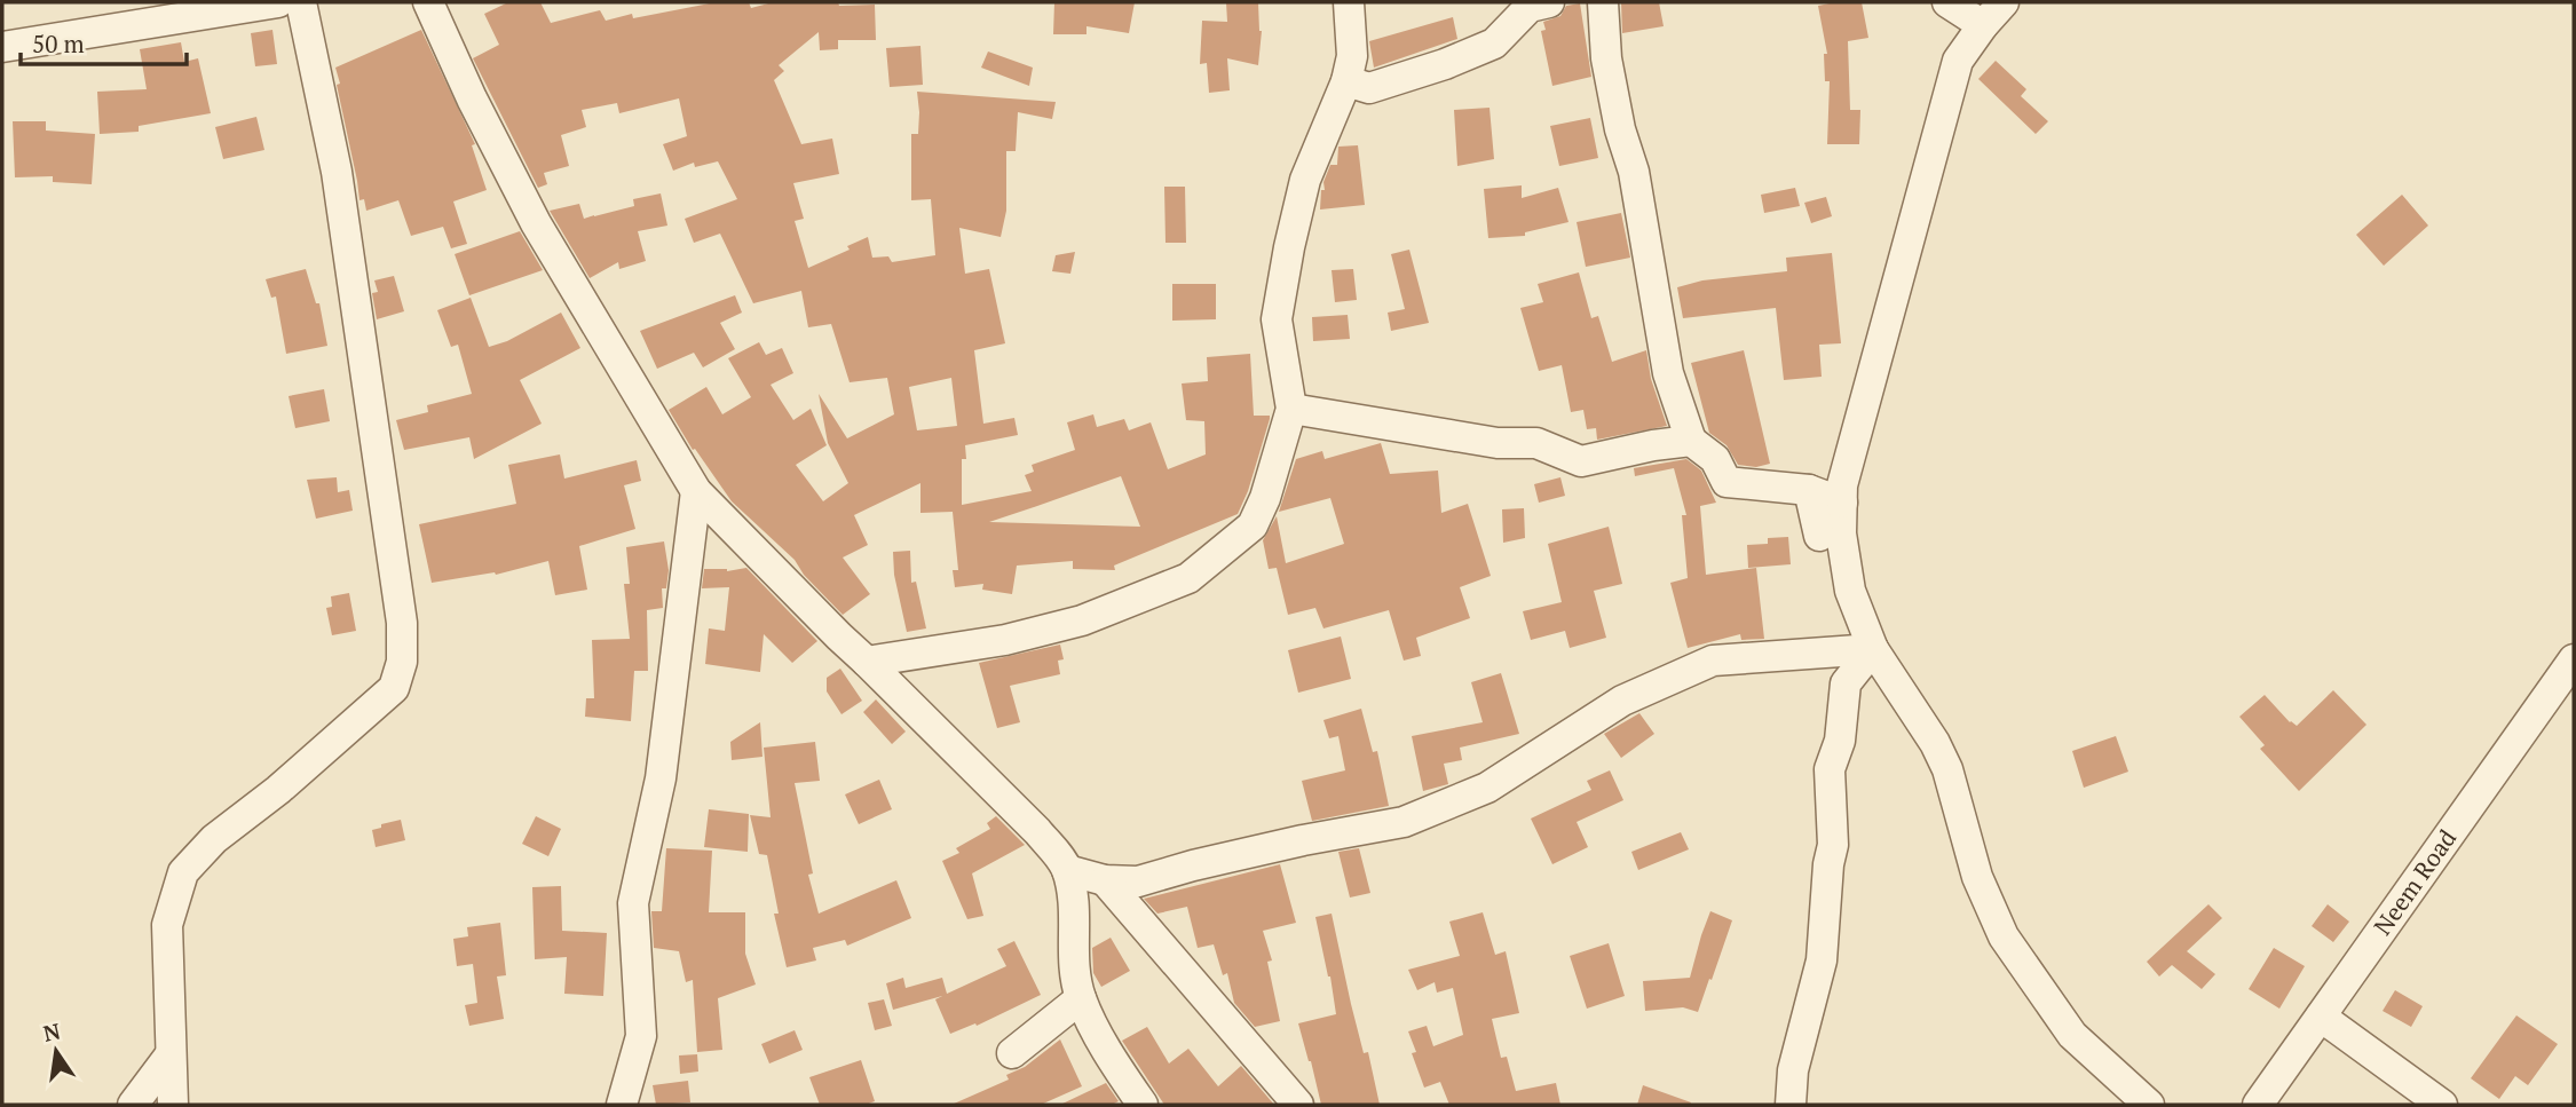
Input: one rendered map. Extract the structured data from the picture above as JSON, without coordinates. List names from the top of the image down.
{
  "streets": {
    "street": ["Neem Road"]
  },
  "scale_bar": "50 m",
  "north": "top"
}
